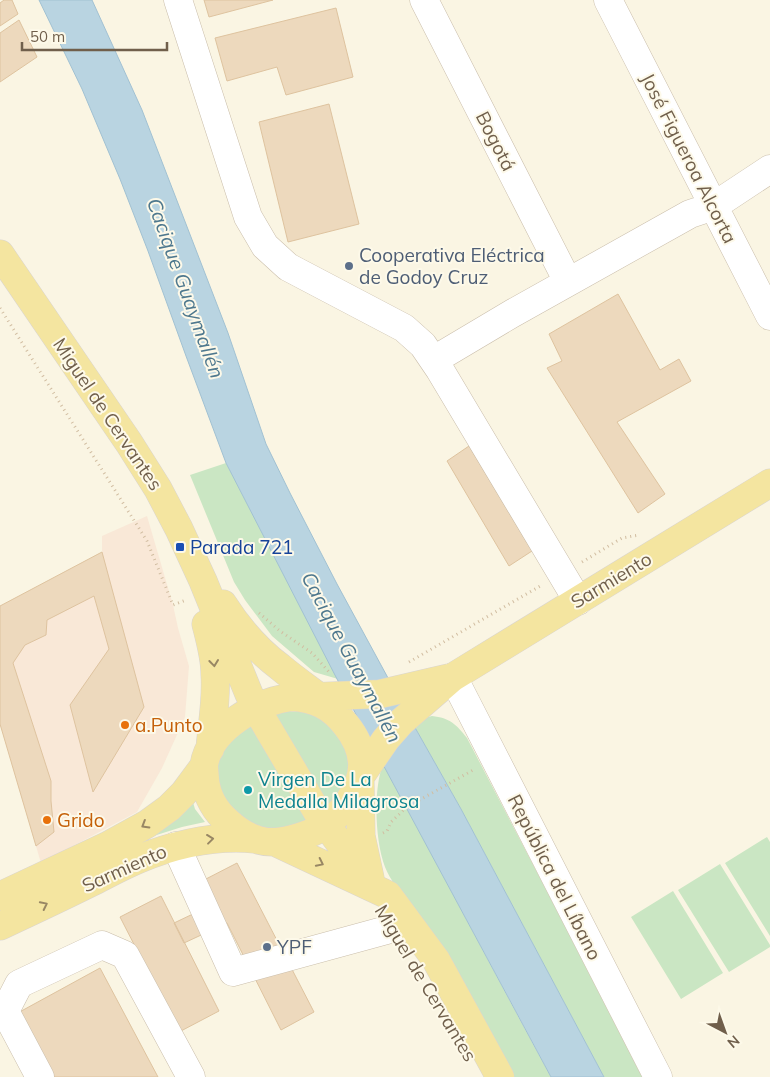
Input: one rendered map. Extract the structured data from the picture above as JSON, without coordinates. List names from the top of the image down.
{
  "streets": {
    "main road": ["Miguel de Cervantes", "Sarmiento"],
    "street": ["Bogotá", "José Figueroa Alcorta", "República del Líbano"]
  },
  "crossings": [
    ["Miguel de Cervantes", "Sarmiento"],
    ["Sarmiento", "República del Líbano"]
  ],
  "water": ["Cacique Guaymallén"],
  "places": {
    "other": [
      "Cooperativa Eléctrica de Godoy Cruz",
      "a.Punto",
      "Virgen De La Medalla Milagrosa",
      "Grido",
      "YPF"
    ],
    "transit": ["Parada 721"]
  },
  "scale_bar": "50 m",
  "north": "bottom right"
}
